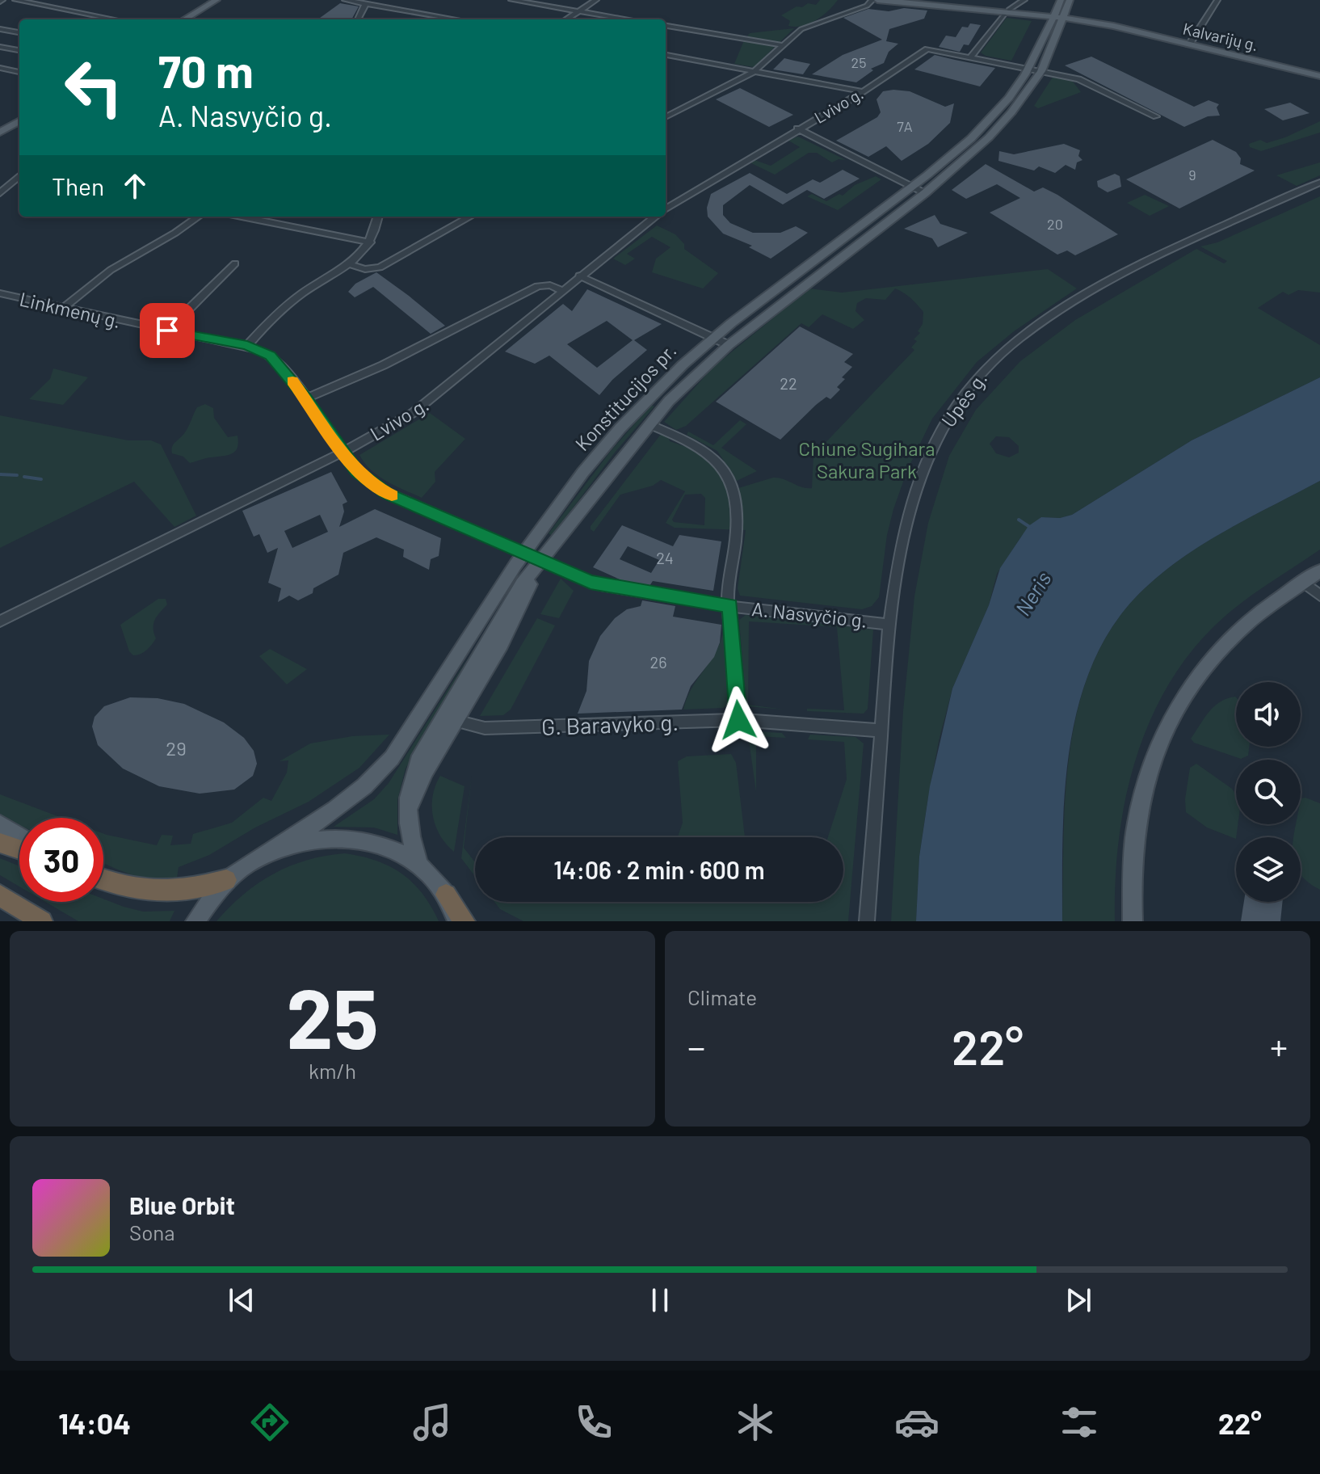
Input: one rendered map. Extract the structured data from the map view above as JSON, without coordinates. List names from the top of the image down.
{
  "streets": {
    "main road": ["Kalvarijų g.", "Konstitucijos pr."],
    "street": [
      "Lvivo g.",
      "Linkmenų g.",
      "Upės g.",
      "A. Nasvyčio g.",
      "G. Baravyko g."
    ]
  },
  "crossings": [
    ["Kalvarijų g.", "Konstitucijos pr."],
    ["Lvivo g.", "Linkmenų g."],
    ["Lvivo g.", "Konstitucijos pr."],
    ["Linkmenų g.", "Konstitucijos pr."],
    ["Linkmenų g.", "A. Nasvyčio g."],
    ["Konstitucijos pr.", "A. Nasvyčio g."],
    ["Konstitucijos pr.", "G. Baravyko g."],
    ["Upės g.", "A. Nasvyčio g."],
    ["Upės g.", "G. Baravyko g."]
  ],
  "water": ["Neris"],
  "parks": ["Chiune Sugihara Sakura Park"],
  "house_numbers": [
    "25",
    "7A",
    "9",
    "20",
    "22",
    "24",
    "26",
    "29"
  ],
  "page": {
    "turn": ["70 m", "A. Nasvyčio g."],
    "then": "Then",
    "limit": "30",
    "trip": "14:06 · 2 min · 600 m",
    "tile": [
      ["25", "km/h"],
      "Climate"
    ],
    "heat": ["−", "22°", "+"],
    "song": ["Blue Orbit", "Sona"],
    "tabs": ["14:04", "22°"]
  }
}
